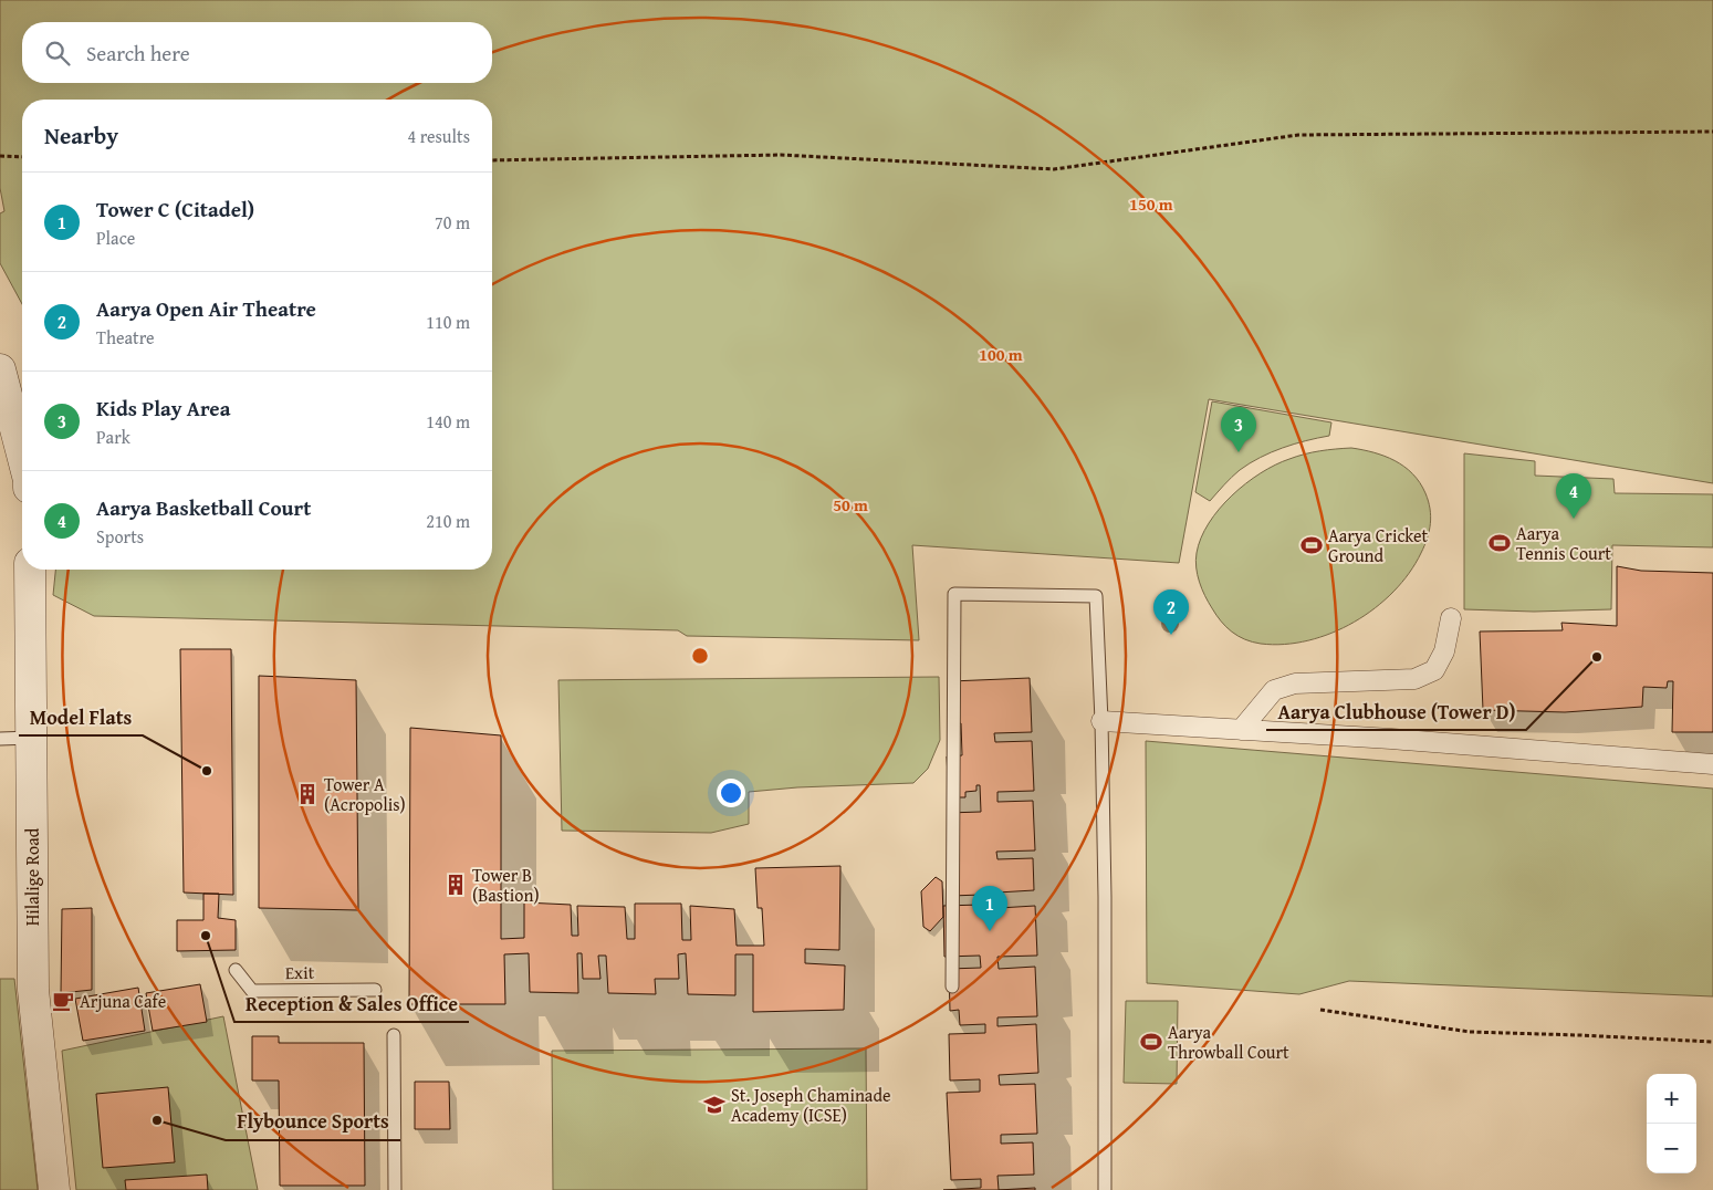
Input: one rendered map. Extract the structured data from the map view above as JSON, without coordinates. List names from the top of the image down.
{
  "streets": {
    "street": ["Hilalige Road"],
    "lane": ["Exit"]
  },
  "places": {
    "sports": ["Aarya Tennis Court", "Aarya Cricket Ground", "Aarya Throwball Court"],
    "other": [
      "Aarya Clubhouse (Tower D)",
      "Model Flats",
      "Reception & Sales Office",
      "Flybounce Sports"
    ],
    "building": ["Tower A (Acropolis)", "Tower B (Bastion)"],
    "cafe": ["Arjuna Cafe"],
    "school or university": ["St. Joseph Chaminade Academy (ICSE)"]
  },
  "page": {
    "search": "Search here",
    "heading": ["Nearby", "4 results"],
    "list": [
      {
        "mark": "1",
        "name": "Tower C (Citadel)",
        "note": "Place",
        "value": "70 m"
      },
      {
        "mark": "2",
        "name": "Aarya Open Air Theatre",
        "note": "Theatre",
        "value": "110 m"
      },
      {
        "mark": "3",
        "name": "Kids Play Area",
        "note": "Park",
        "value": "140 m"
      },
      {
        "mark": "4",
        "name": "Aarya Basketball Court",
        "note": "Sports",
        "value": "210 m"
      }
    ],
    "pins": [
      "3",
      "4",
      "2",
      "1"
    ],
    "map_buttons": ["+", "−"]
  },
  "rings": ["150 m", "100 m", "50 m"]
}
